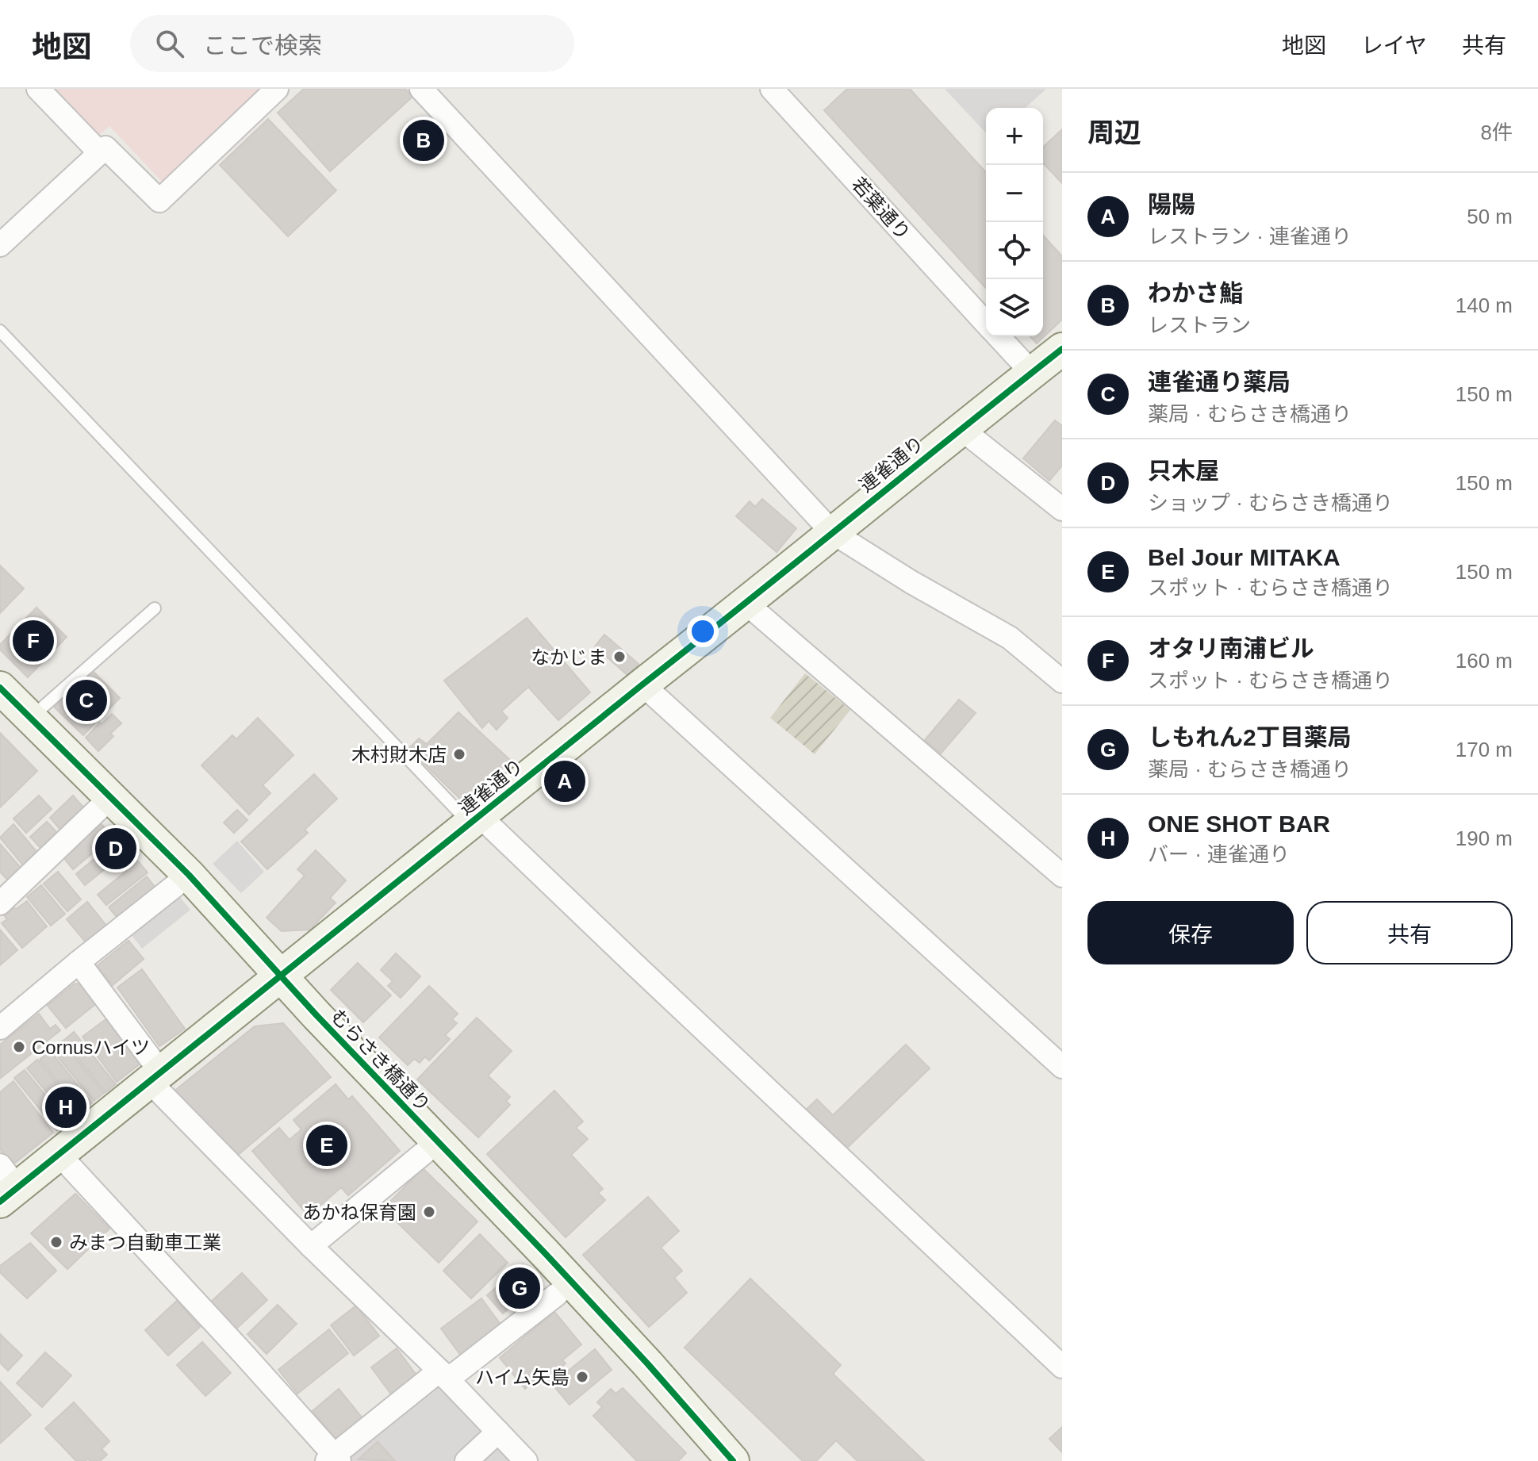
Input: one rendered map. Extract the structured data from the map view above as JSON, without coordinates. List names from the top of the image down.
{
  "streets": {
    "main road": ["連雀通り", "むらさき橋通り"],
    "street": ["若葉通り"]
  },
  "crossings": [
    ["若葉通り", "連雀通り"],
    ["連雀通り", "むらさき橋通り"]
  ],
  "places": [
    "なかじま",
    "木村財木店",
    "Cornusハイツ",
    "あかね保育園",
    "みまつ自動車工業",
    "ハイム矢島"
  ],
  "page": {
    "header": "地図",
    "search": "ここで検索",
    "nav": ["地図", "レイヤ", "共有"],
    "heading": ["周辺", "8件"],
    "map_buttons": ["+", "−"],
    "pins": [
      "B",
      "F",
      "C",
      "A",
      "D",
      "H",
      "E",
      "G"
    ],
    "list": [
      {
        "mark": "A",
        "name": "陽陽",
        "note": "レストラン · 連雀通り",
        "value": "50 m"
      },
      {
        "mark": "B",
        "name": "わかさ鮨",
        "note": "レストラン",
        "value": "140 m"
      },
      {
        "mark": "C",
        "name": "連雀通り薬局",
        "note": "薬局 · むらさき橋通り",
        "value": "150 m"
      },
      {
        "mark": "D",
        "name": "只木屋",
        "note": "ショップ · むらさき橋通り",
        "value": "150 m"
      },
      {
        "mark": "E",
        "name": "Bel Jour MITAKA",
        "note": "スポット · むらさき橋通り",
        "value": "150 m"
      },
      {
        "mark": "F",
        "name": "オタリ南浦ビル",
        "note": "スポット · むらさき橋通り",
        "value": "160 m"
      },
      {
        "mark": "G",
        "name": "しもれん2丁目薬局",
        "note": "薬局 · むらさき橋通り",
        "value": "170 m"
      },
      {
        "mark": "H",
        "name": "ONE SHOT BAR",
        "note": "バー · 連雀通り",
        "value": "190 m"
      }
    ],
    "buttons": ["保存", "共有"]
  }
}
